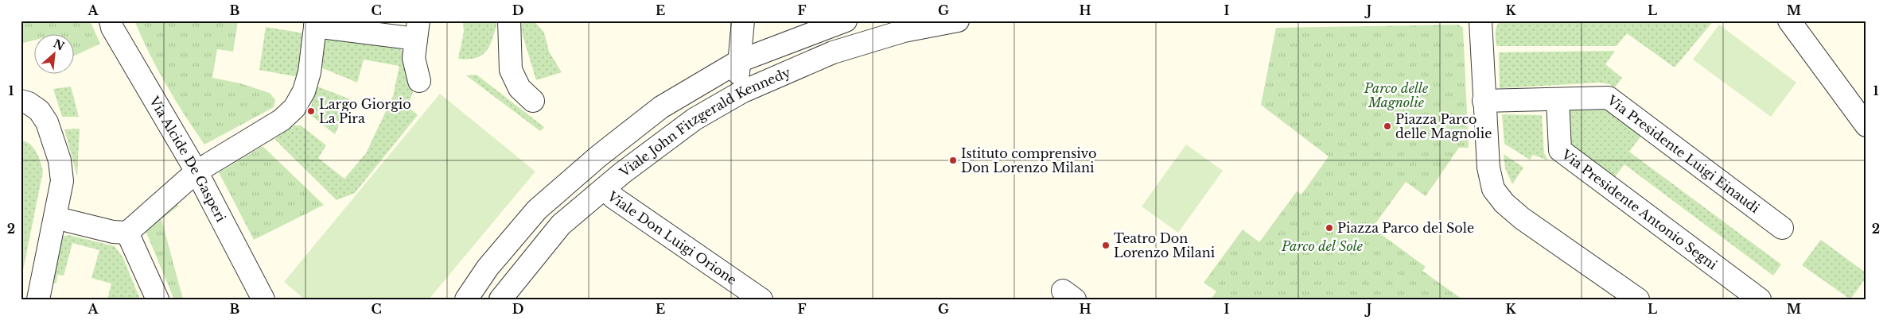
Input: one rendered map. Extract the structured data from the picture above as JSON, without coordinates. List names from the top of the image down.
{
  "streets": {
    "street": [
      "Viale John Fitzgerald Kennedy",
      "Via Presidente Luigi Einaudi",
      "Via Alcide De Gasperi",
      "Via Presidente Antonio Segni",
      "Viale Don Luigi Orione"
    ]
  },
  "crossings": [
    ["Viale John Fitzgerald Kennedy", "Viale Don Luigi Orione"],
    ["Via Presidente Luigi Einaudi", "Via Presidente Antonio Segni"]
  ],
  "parks": ["Parco delle Magnolie", "Parco del Sole"],
  "places": [
    "Largo Giorgio La Pira",
    "Piazza Parco delle Magnolie",
    "Istituto comprensivo Don Lorenzo Milani",
    "Piazza Parco del Sole",
    "Teatro Don Lorenzo Milani"
  ],
  "north": "top right",
  "grid": {
    "columns": [
      "A",
      "B",
      "C",
      "D",
      "E",
      "F",
      "G",
      "H",
      "I",
      "J",
      "K",
      "L",
      "M"
    ],
    "rows": ["1", "2"]
  }
}
